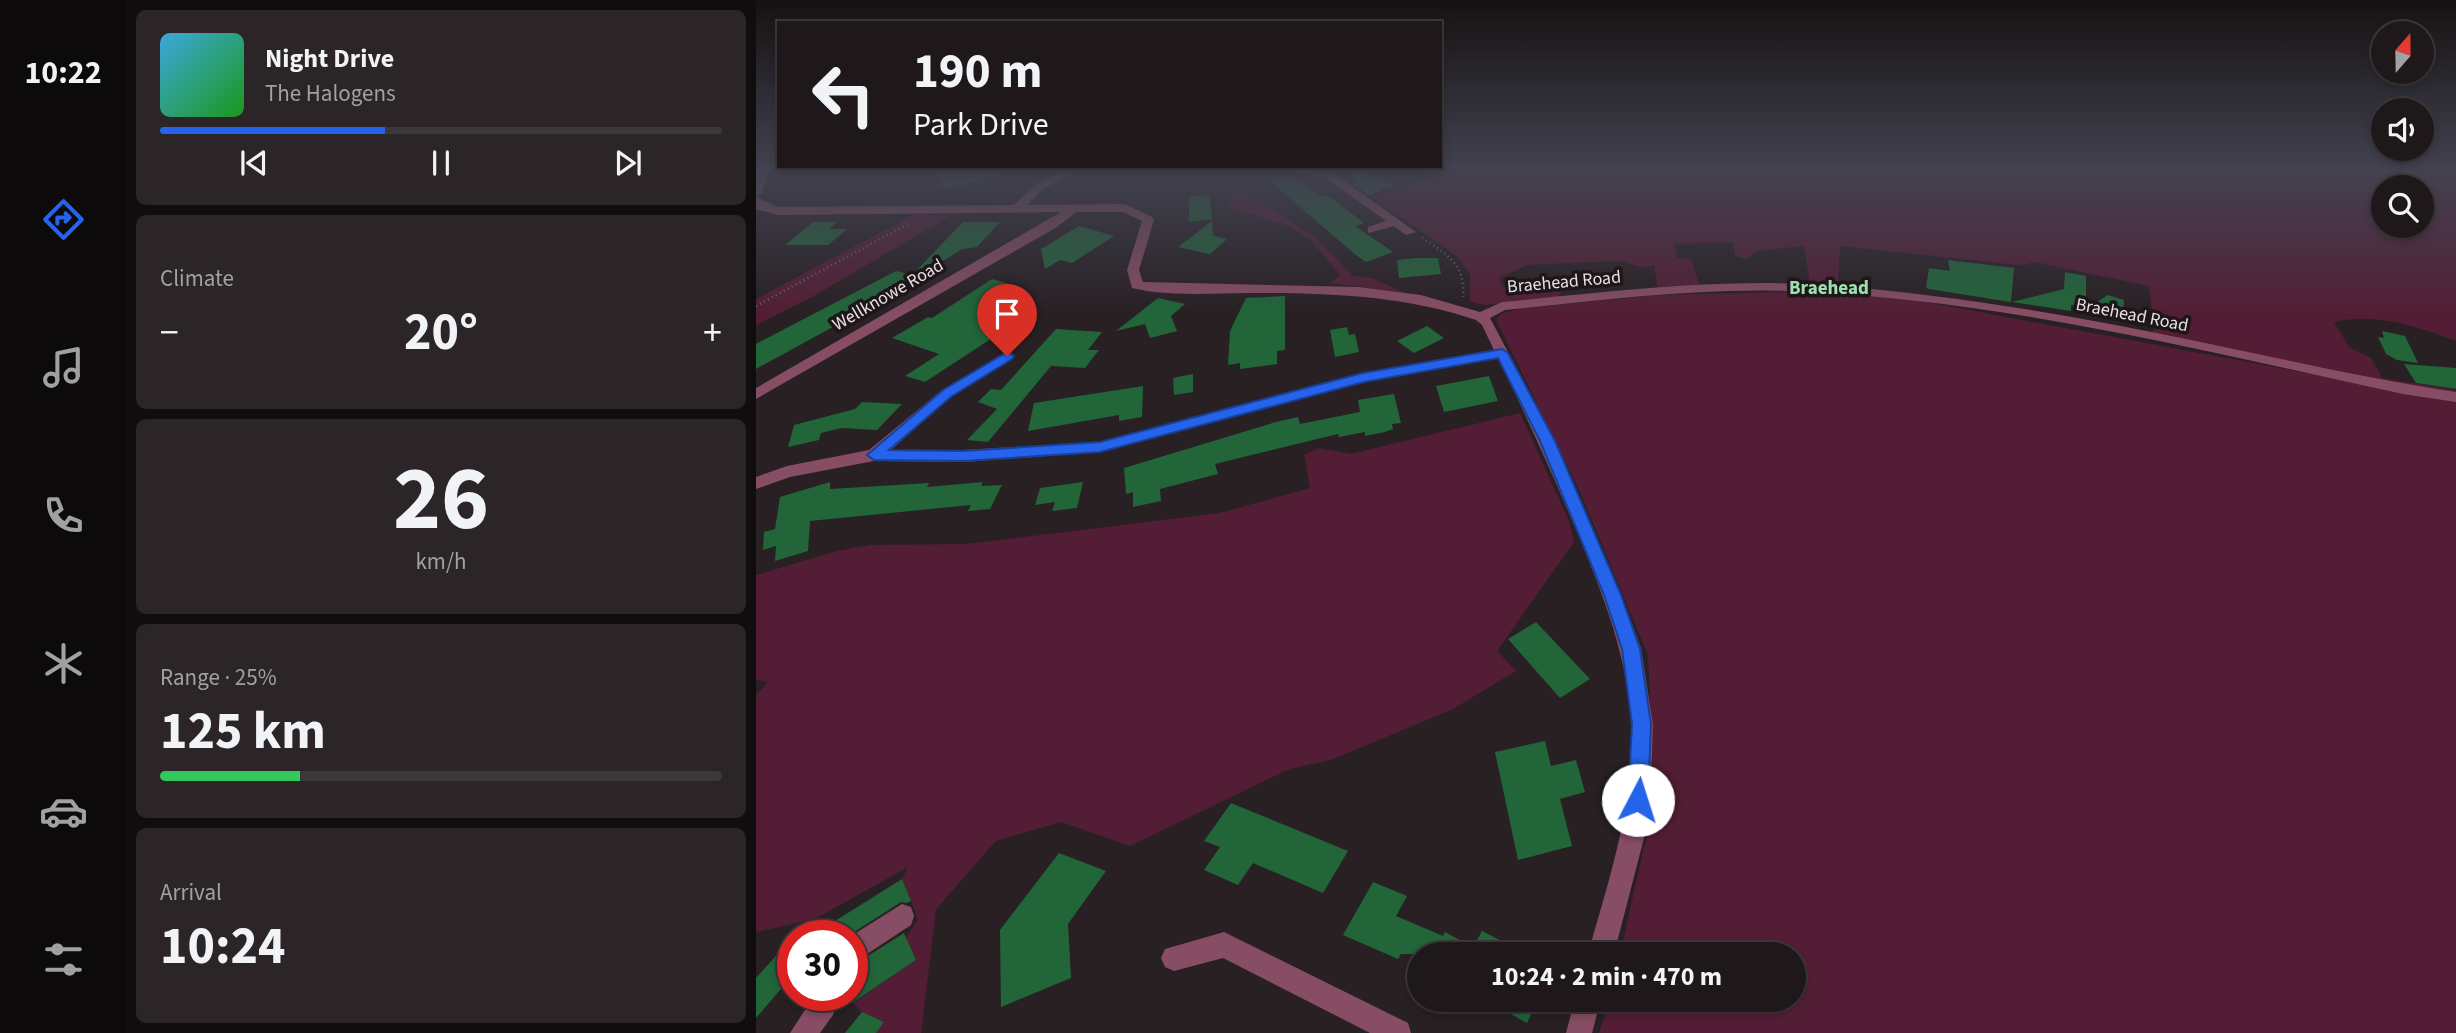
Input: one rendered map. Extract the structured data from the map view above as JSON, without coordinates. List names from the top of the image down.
{
  "streets": {
    "street": ["Braehead Road", "Wellknowe Road"]
  },
  "districts": ["Braehead"],
  "north": "top",
  "page": {
    "tabs": "10:22",
    "turn": ["190 m", "Park Drive"],
    "song": ["Night Drive", "The Halogens"],
    "tile": [
      "Climate",
      ["26", "km/h"],
      ["Range · 25%", "125 km"],
      ["Arrival", "10:24"]
    ],
    "heat": ["−", "20°", "+"],
    "limit": "30",
    "trip": "10:24 · 2 min · 470 m"
  }
}
